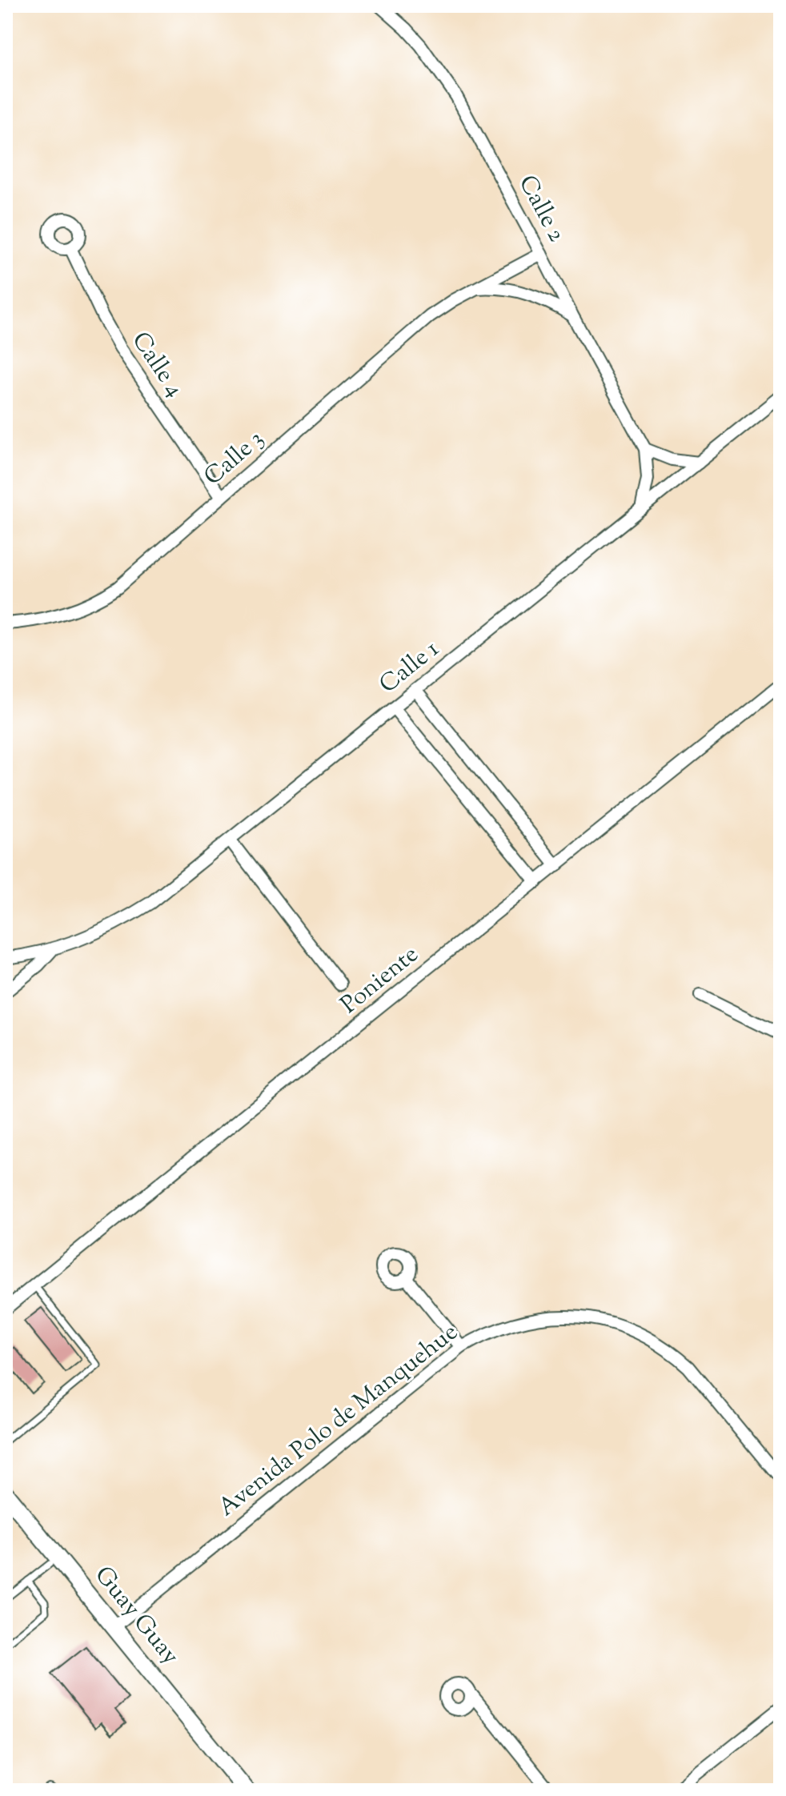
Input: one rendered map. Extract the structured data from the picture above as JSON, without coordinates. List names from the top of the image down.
{
  "streets": {
    "street": [
      "Calle 2",
      "Calle 4",
      "Calle 3",
      "Calle 1",
      "Poniente",
      "Avenida Polo de Manquehue",
      "Guay Guay"
    ]
  },
  "crossings": [
    ["Calle 2", "Calle 3"],
    ["Calle 2", "Calle 1"],
    ["Calle 4", "Calle 3"],
    ["Avenida Polo de Manquehue", "Guay Guay"]
  ]
}
